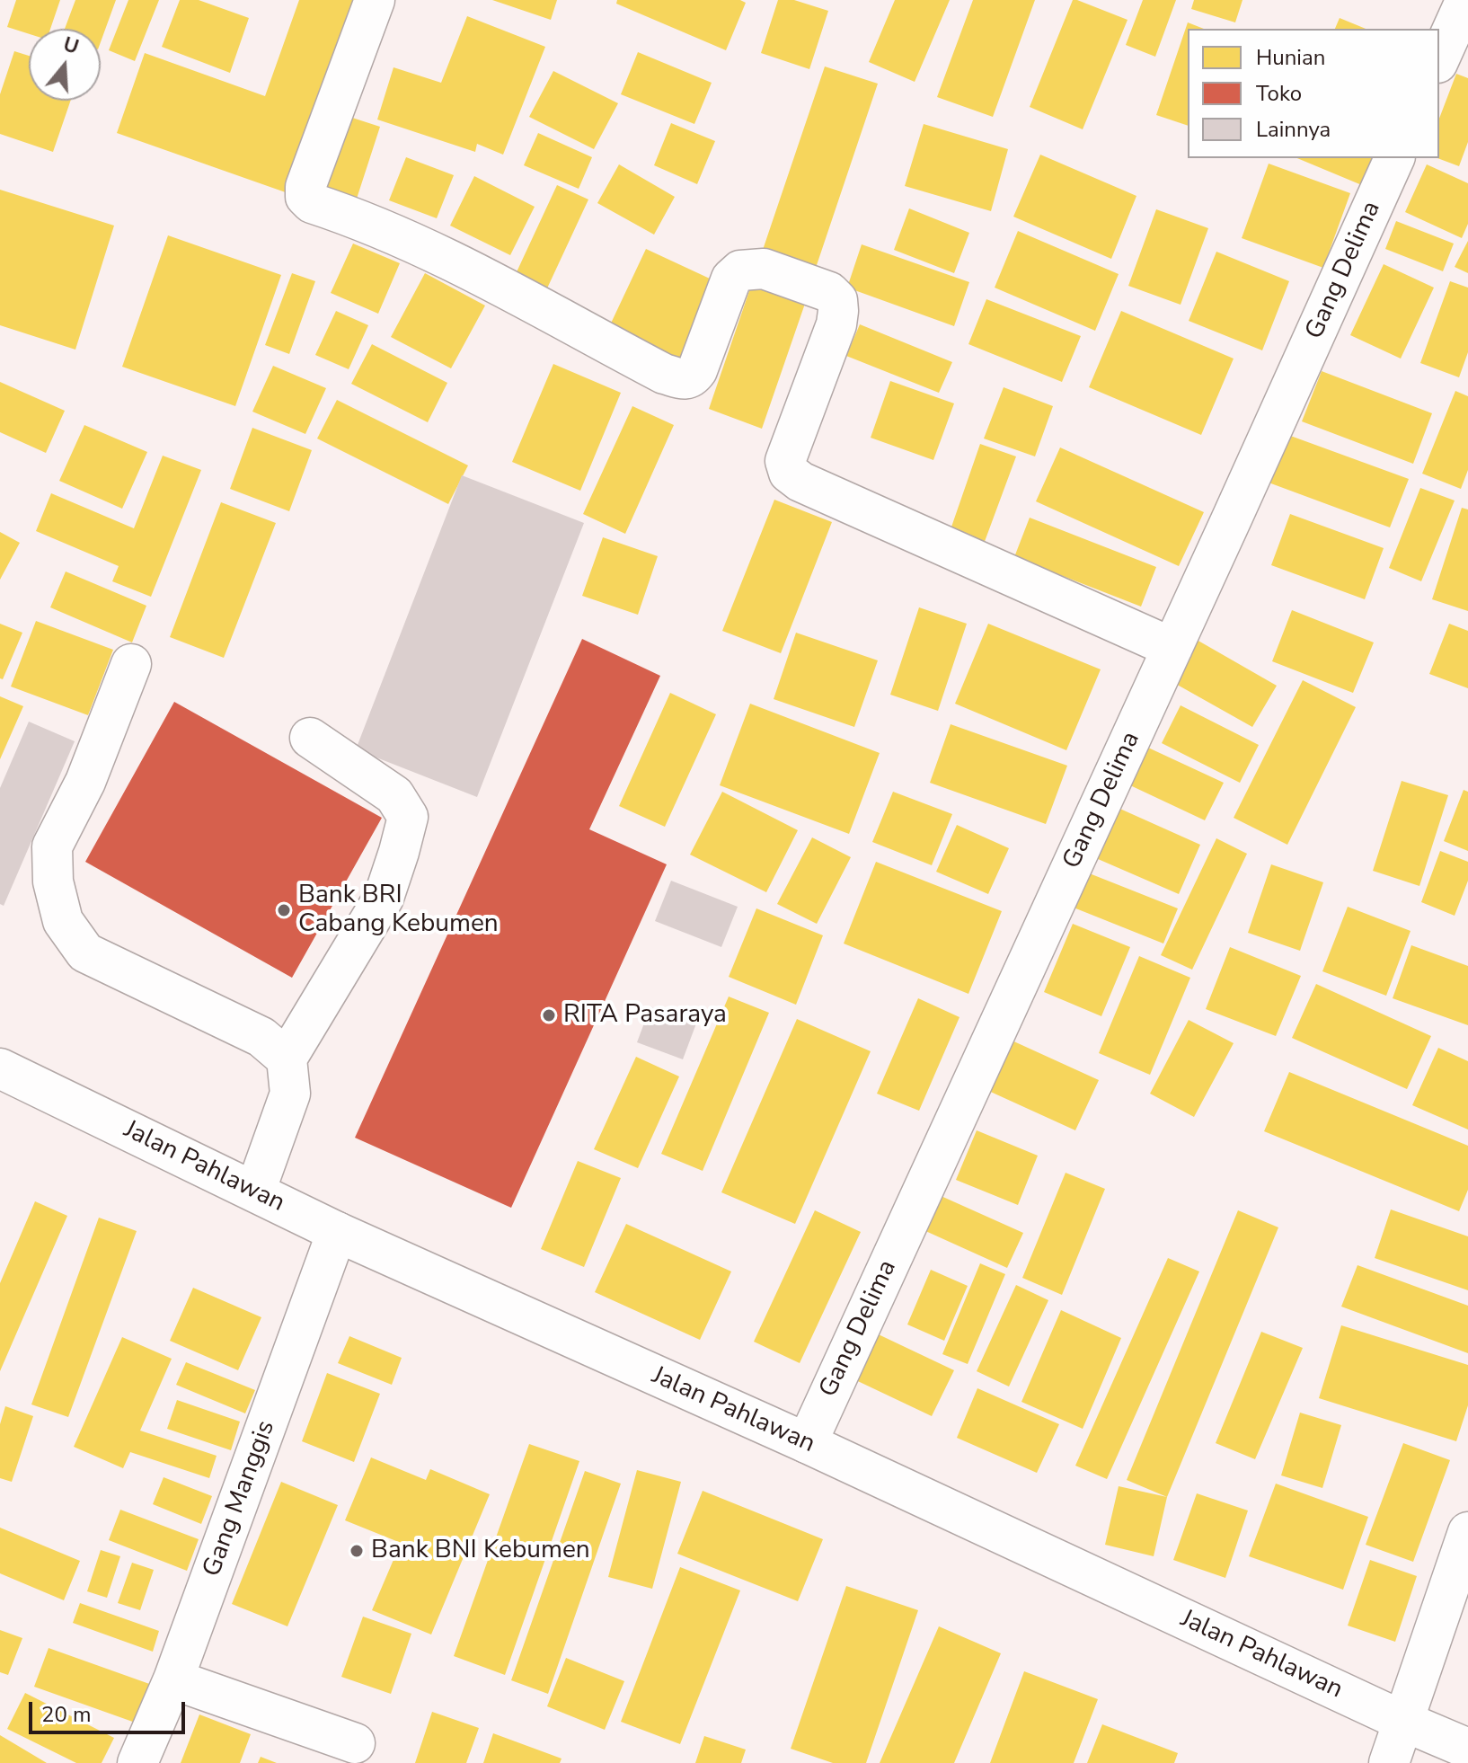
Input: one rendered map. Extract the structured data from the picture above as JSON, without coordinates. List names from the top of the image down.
{
  "streets": {
    "street": ["Gang Delima", "Jalan Pahlawan", "Gang Manggis"]
  },
  "crossings": [
    ["Gang Delima", "Jalan Pahlawan"],
    ["Jalan Pahlawan", "Gang Manggis"]
  ],
  "places": ["Bank BRI Cabang Kebumen", "RITA Pasaraya", "Bank BNI Kebumen"],
  "legend": ["Hunian", "Toko", "Lainnya"],
  "scale_bar": "20 m",
  "north": "top"
}
